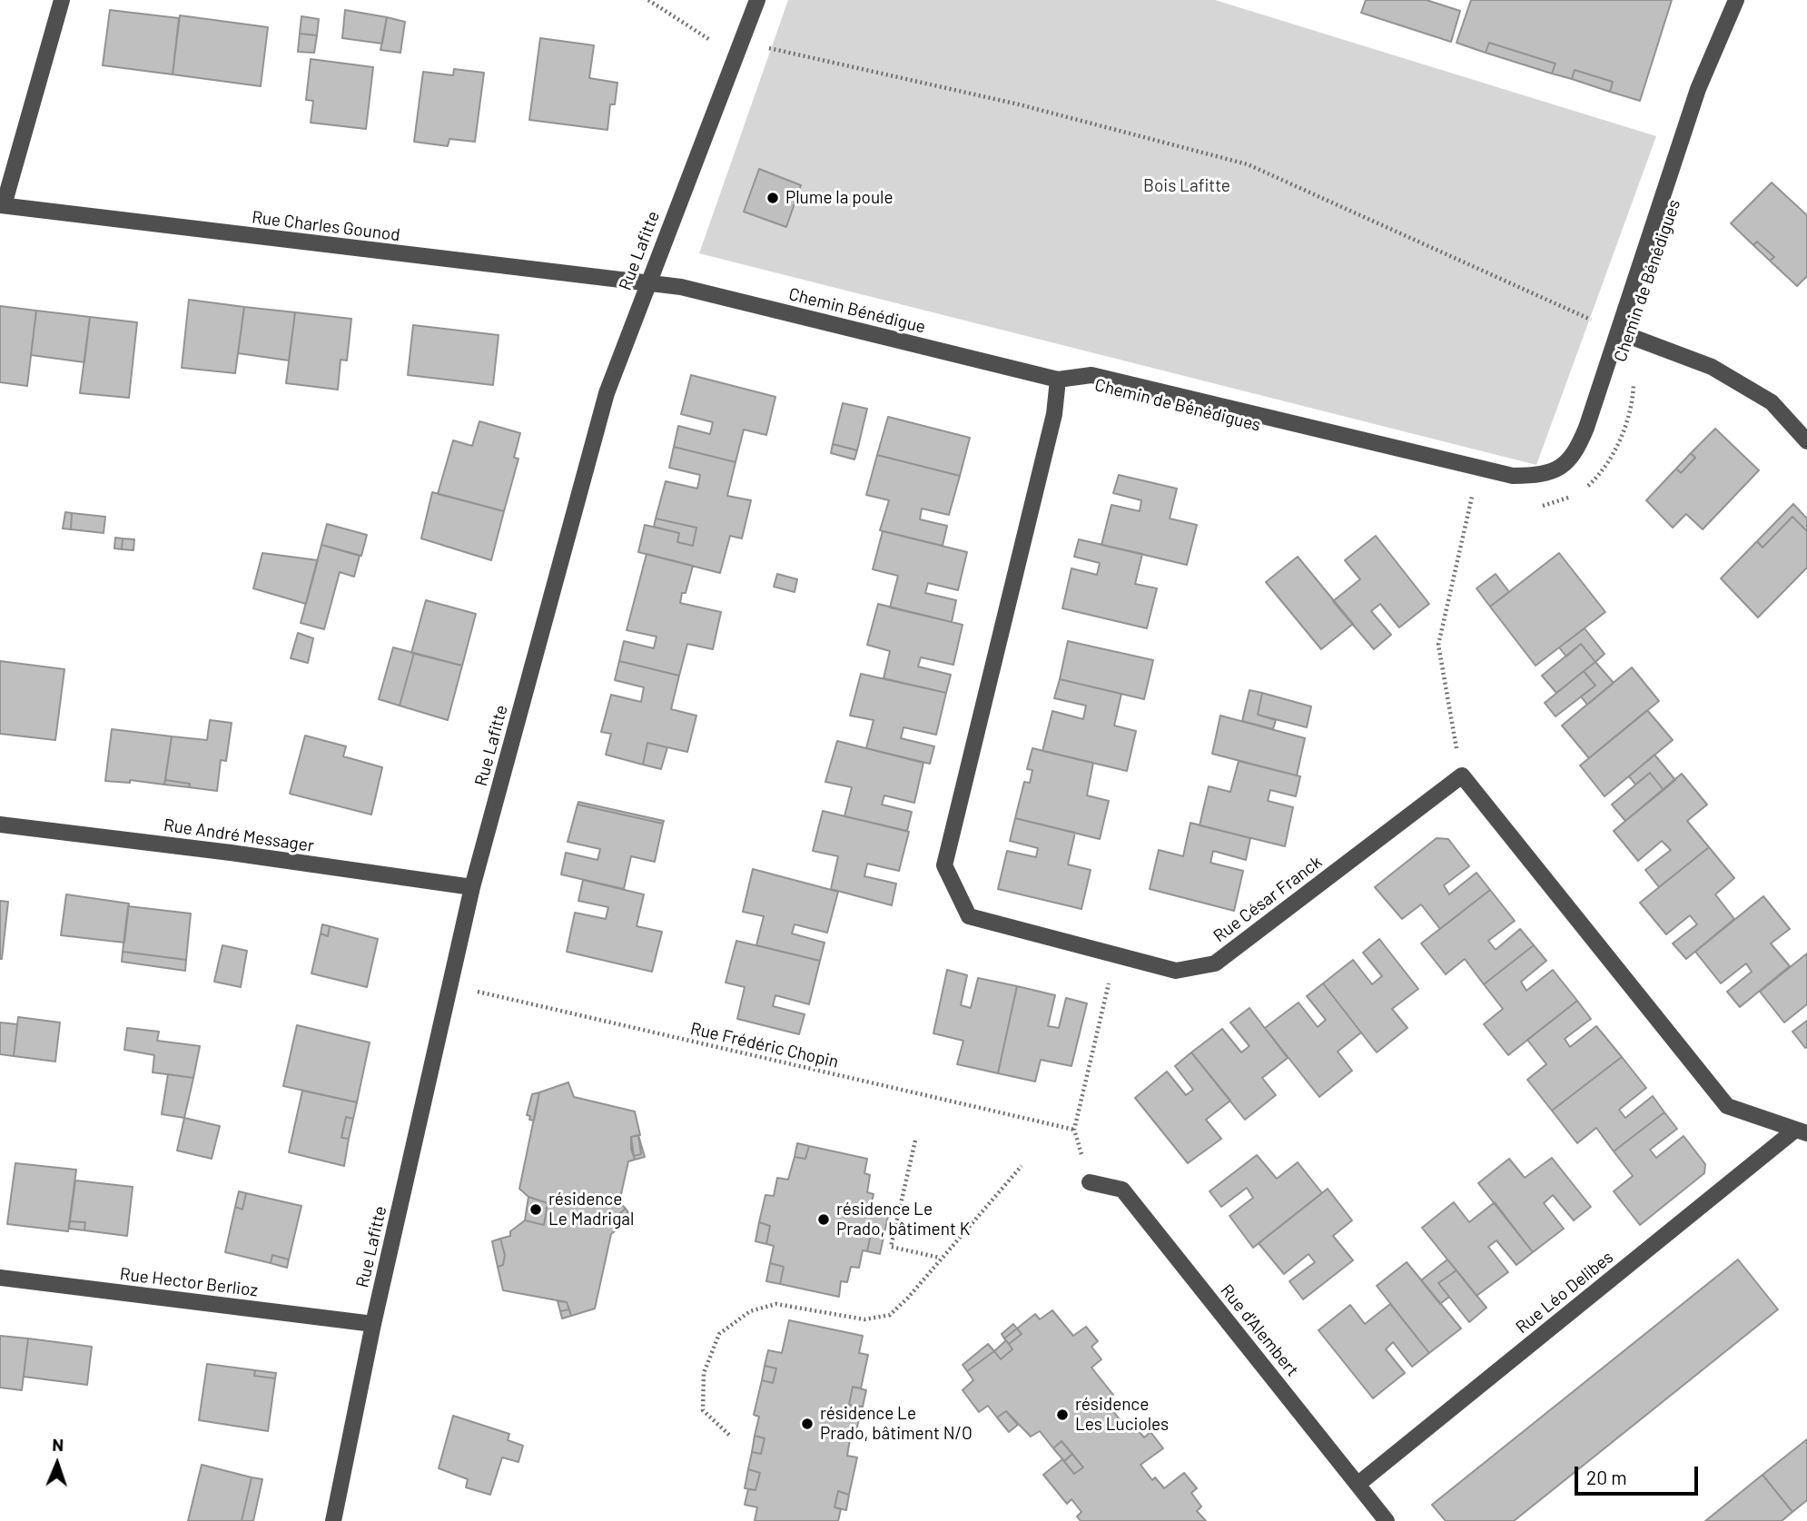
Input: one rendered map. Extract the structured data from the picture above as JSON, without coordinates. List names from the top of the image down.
{
  "streets": {
    "street": [
      "Rue Charles Gounod",
      "Rue Lafitte",
      "Chemin de Bénédigues",
      "Chemin Bénédigue",
      "Rue André Messager",
      "Rue César Franck",
      "Rue Hector Berlioz",
      "Rue Léo Delibes",
      "Rue d'Alembert"
    ],
    "path": ["Rue Frédéric Chopin"]
  },
  "crossings": [
    ["Rue Charles Gounod", "Rue Lafitte"],
    ["Rue Charles Gounod", "Chemin Bénédigue"],
    ["Rue Lafitte", "Chemin Bénédigue"],
    ["Rue Lafitte", "Rue André Messager"],
    ["Rue Lafitte", "Rue Frédéric Chopin"],
    ["Rue Lafitte", "Rue Hector Berlioz"],
    ["Chemin de Bénédigues", "Chemin Bénédigue"],
    ["Chemin de Bénédigues", "Rue César Franck"],
    ["Chemin Bénédigue", "Rue César Franck"],
    ["Rue Léo Delibes", "Rue d'Alembert"]
  ],
  "parks": ["Bois Lafitte"],
  "places": [
    "Plume la poule",
    "résidence Le Madrigal",
    "résidence Le Prado, bâtiment K",
    "résidence Les Lucioles",
    "résidence Le Prado, bâtiment N/O"
  ],
  "scale_bar": "20 m",
  "north": "top"
}
